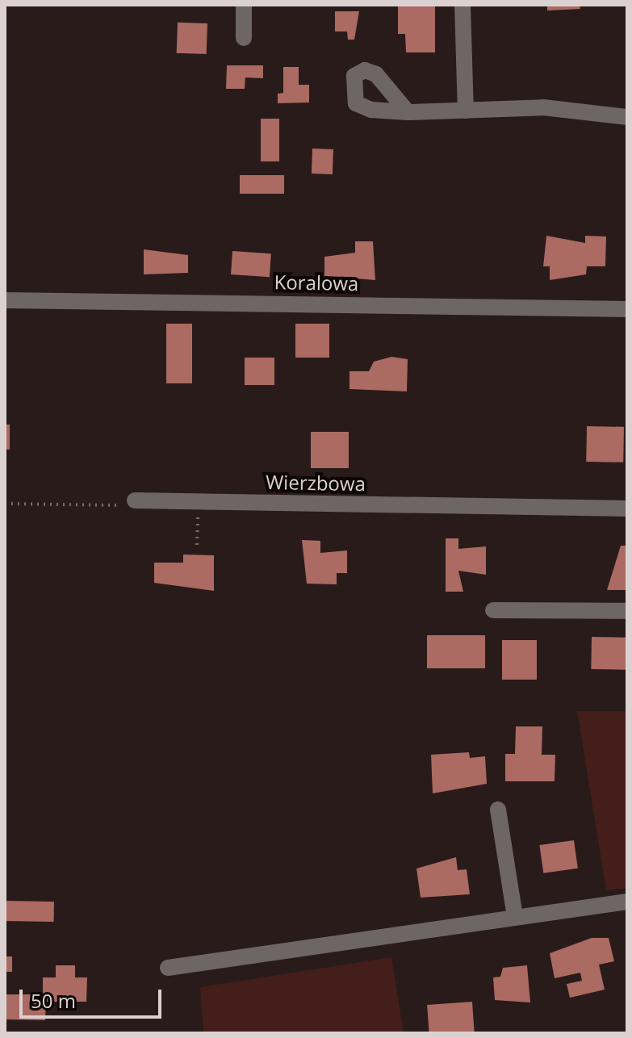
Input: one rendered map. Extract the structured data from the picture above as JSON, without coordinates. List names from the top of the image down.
{
  "streets": {
    "street": ["Koralowa", "Wierzbowa"]
  },
  "scale_bar": "50 m"
}
